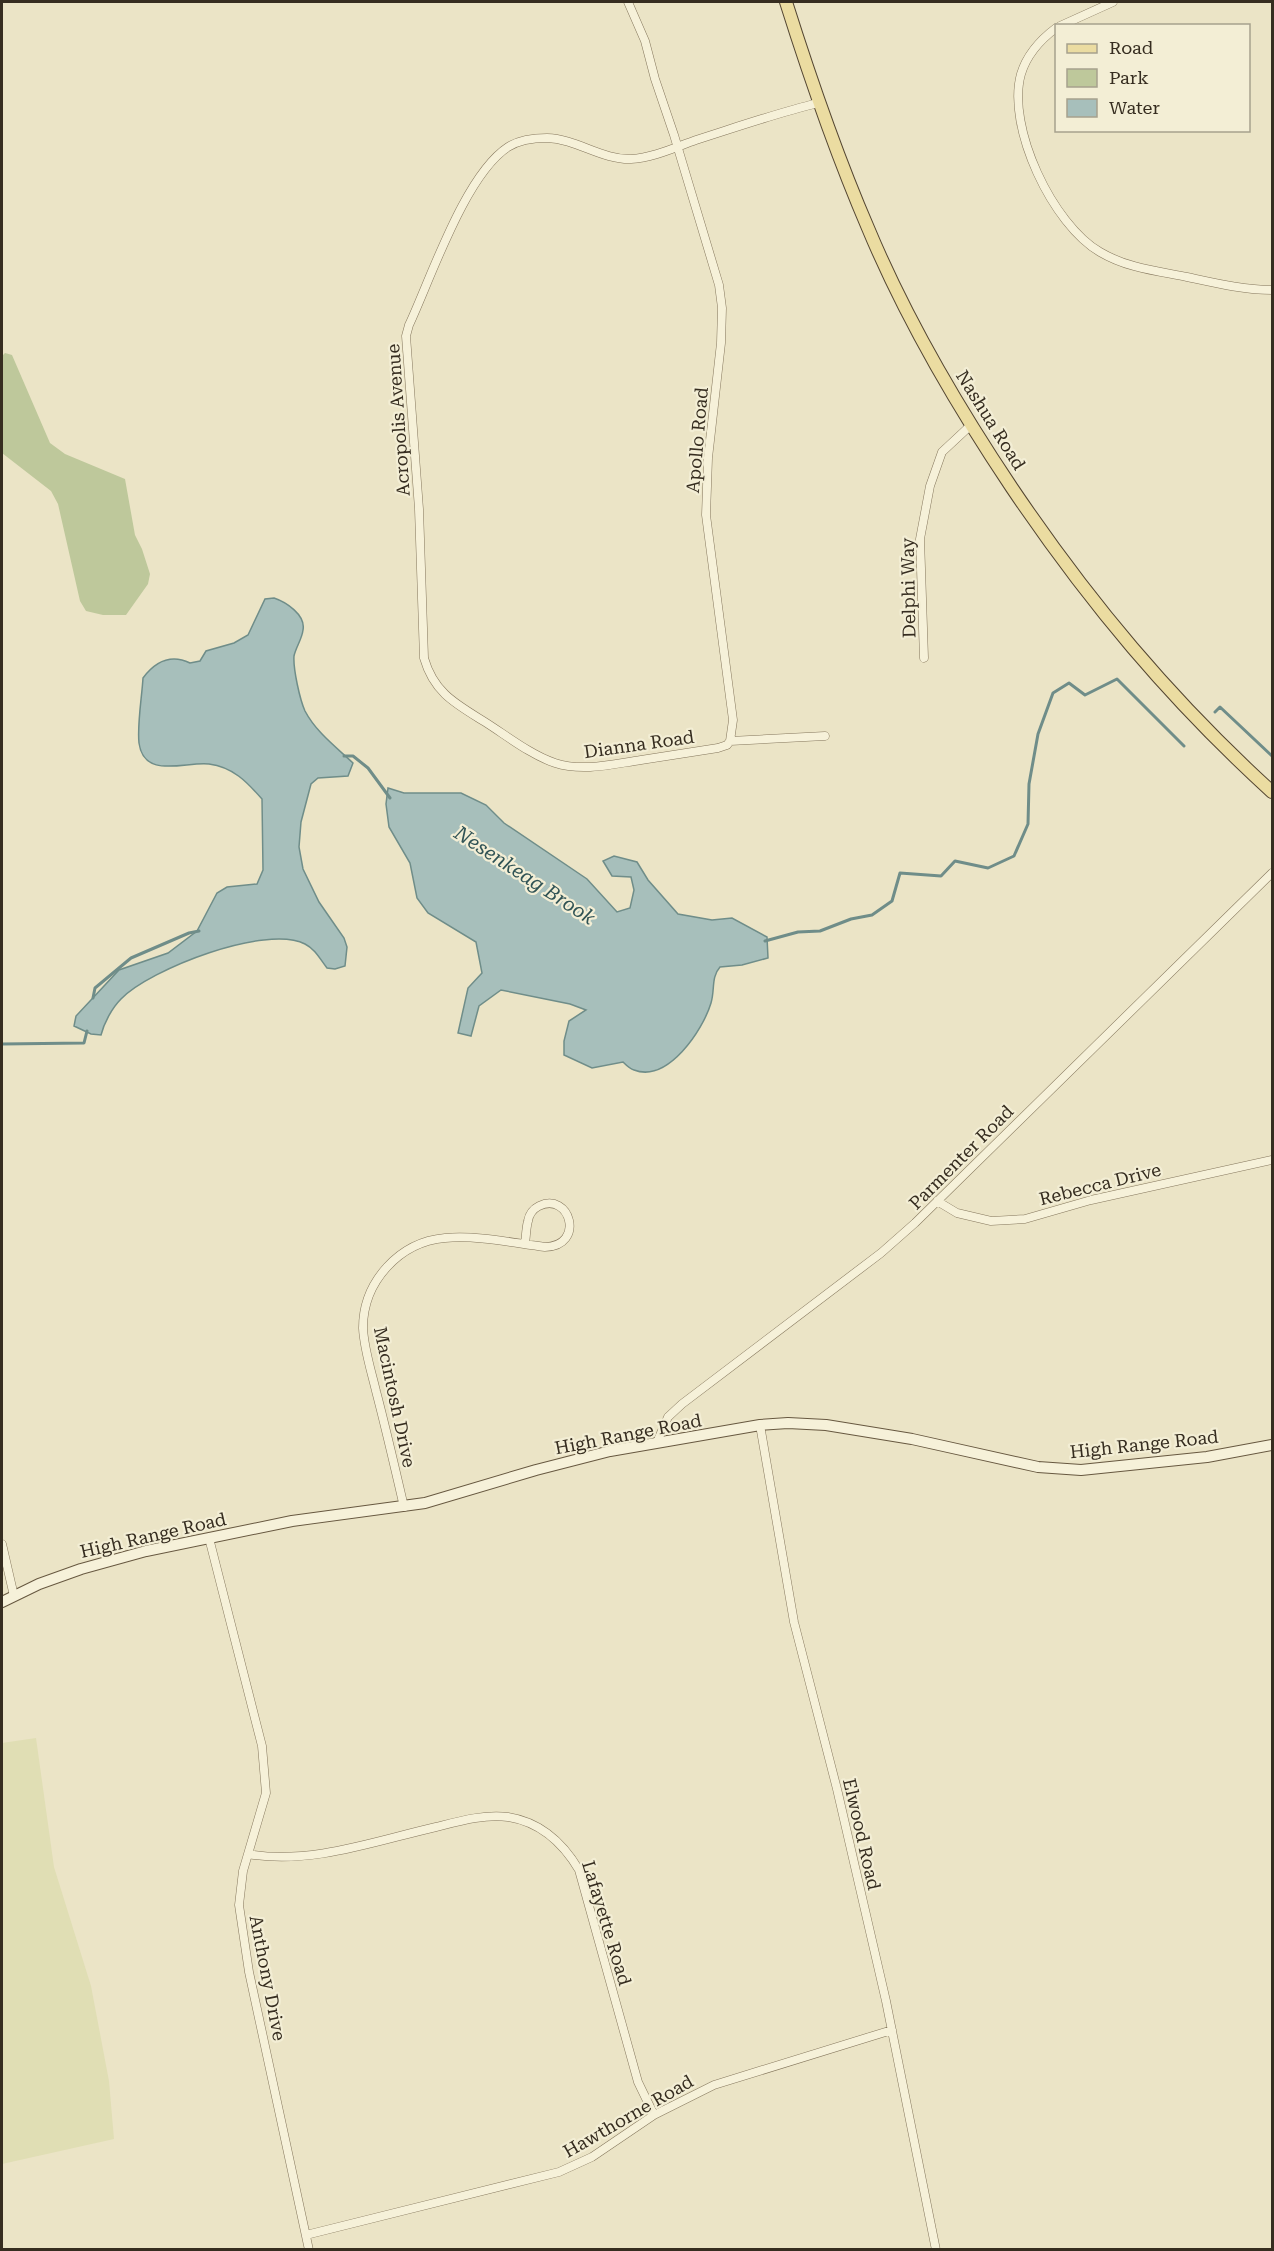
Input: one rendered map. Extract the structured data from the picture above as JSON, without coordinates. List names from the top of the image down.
{
  "streets": {
    "main road": ["Nashua Road"],
    "street": [
      "Acropolis Avenue",
      "Apollo Road",
      "Delphi Way",
      "Dianna Road",
      "Parmenter Road",
      "Rebecca Drive",
      "Macintosh Drive",
      "High Range Road",
      "Elwood Road",
      "Lafayette Road",
      "Anthony Drive",
      "Hawthorne Road"
    ]
  },
  "crossings": [
    ["Acropolis Avenue", "Nashua Road"],
    ["Acropolis Avenue", "Apollo Road"],
    ["Acropolis Avenue", "Dianna Road"],
    ["Nashua Road", "Delphi Way"],
    ["Apollo Road", "Dianna Road"],
    ["Parmenter Road", "Rebecca Drive"],
    ["Parmenter Road", "High Range Road"],
    ["Macintosh Drive", "High Range Road"],
    ["High Range Road", "Elwood Road"],
    ["High Range Road", "Anthony Drive"],
    ["Elwood Road", "Hawthorne Road"],
    ["Lafayette Road", "Anthony Drive"],
    ["Lafayette Road", "Hawthorne Road"],
    ["Anthony Drive", "Hawthorne Road"]
  ],
  "water": ["Nesenkeag Brook"],
  "legend": ["Road", "Park", "Water"]
}
